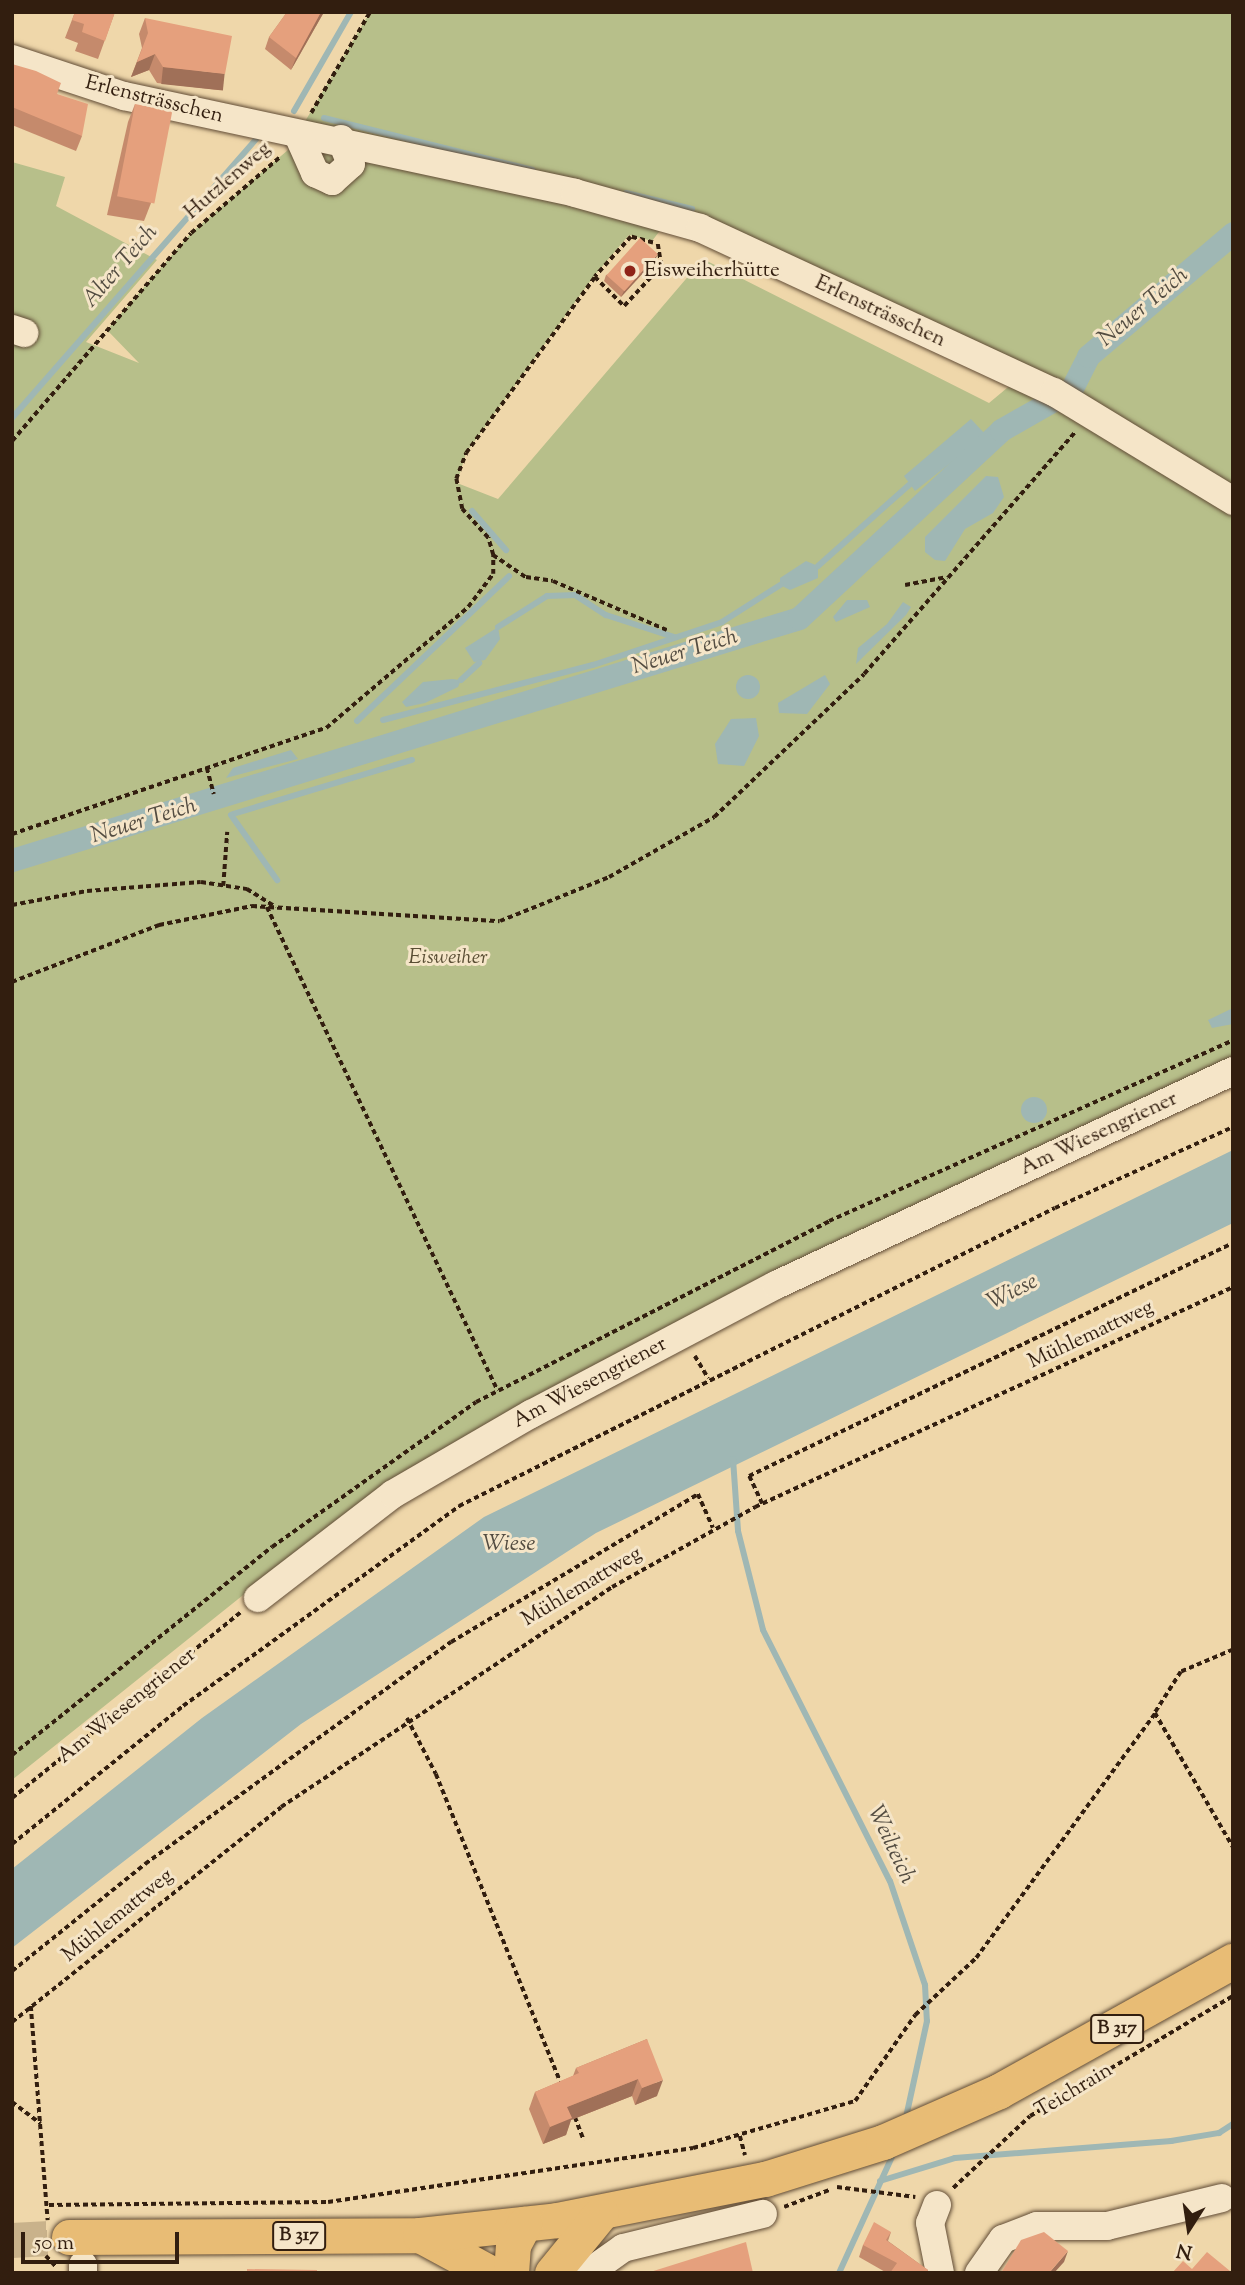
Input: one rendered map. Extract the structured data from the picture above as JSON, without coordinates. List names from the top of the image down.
{
  "streets": {
    "main road": ["B 317"],
    "street": ["Erlensträsschen", "Am Wiesengriener"],
    "path": ["Hutzlenweg", "Mühlemattweg", "Teichrain"]
  },
  "crossings": [
    ["Erlensträsschen", "Hutzlenweg"]
  ],
  "water": [
    "Alter Teich",
    "Neuer Teich",
    "Wiese",
    "Weilteich"
  ],
  "parks": ["Eisweiher"],
  "places": ["Eisweiherhütte"],
  "scale_bar": "50 m",
  "north": "bottom"
}
